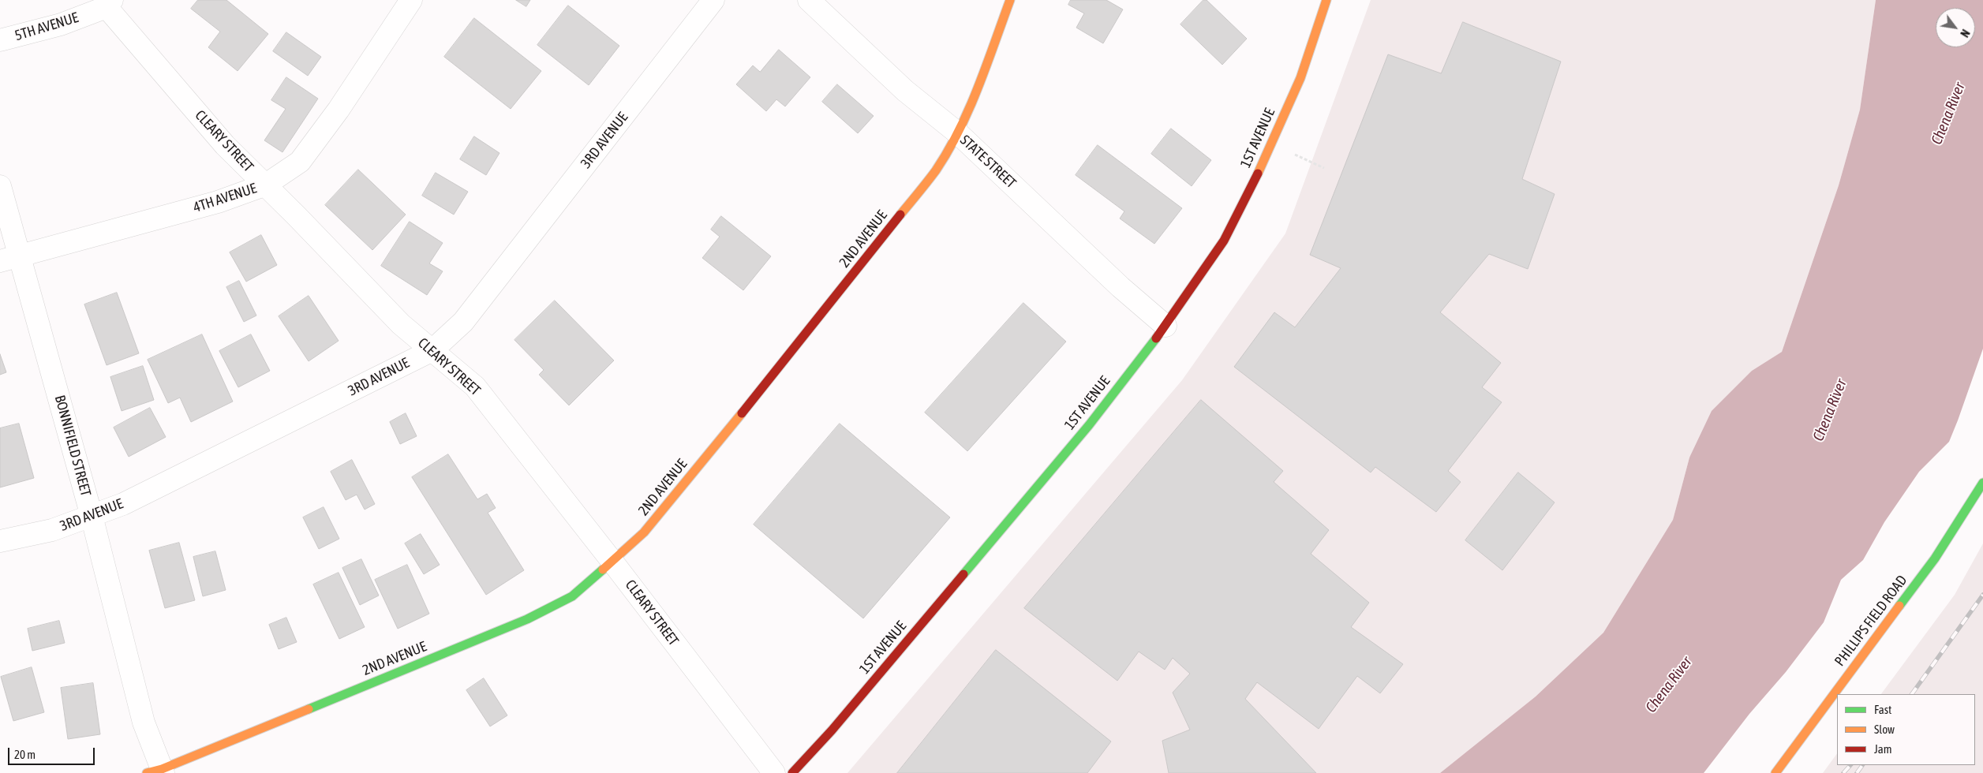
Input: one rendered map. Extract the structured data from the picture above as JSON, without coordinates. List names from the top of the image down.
{
  "streets": {
    "street": [
      "5TH AVENUE",
      "1ST AVENUE",
      "3RD AVENUE",
      "CLEARY STREET",
      "STATE STREET",
      "4TH AVENUE",
      "2ND AVENUE",
      "BONNIFIELD STREET",
      "PHILLIPS FIELD ROAD"
    ]
  },
  "crossings": [
    ["5TH AVENUE", "CLEARY STREET"],
    ["1ST AVENUE", "STATE STREET"],
    ["3RD AVENUE", "CLEARY STREET"],
    ["3RD AVENUE", "BONNIFIELD STREET"],
    ["CLEARY STREET", "4TH AVENUE"],
    ["CLEARY STREET", "2ND AVENUE"],
    ["STATE STREET", "2ND AVENUE"],
    ["4TH AVENUE", "BONNIFIELD STREET"],
    ["2ND AVENUE", "BONNIFIELD STREET"]
  ],
  "water": ["Chena River"],
  "legend": ["Fast", "Slow", "Jam"],
  "scale_bar": "20 m",
  "north": "bottom right"
}
